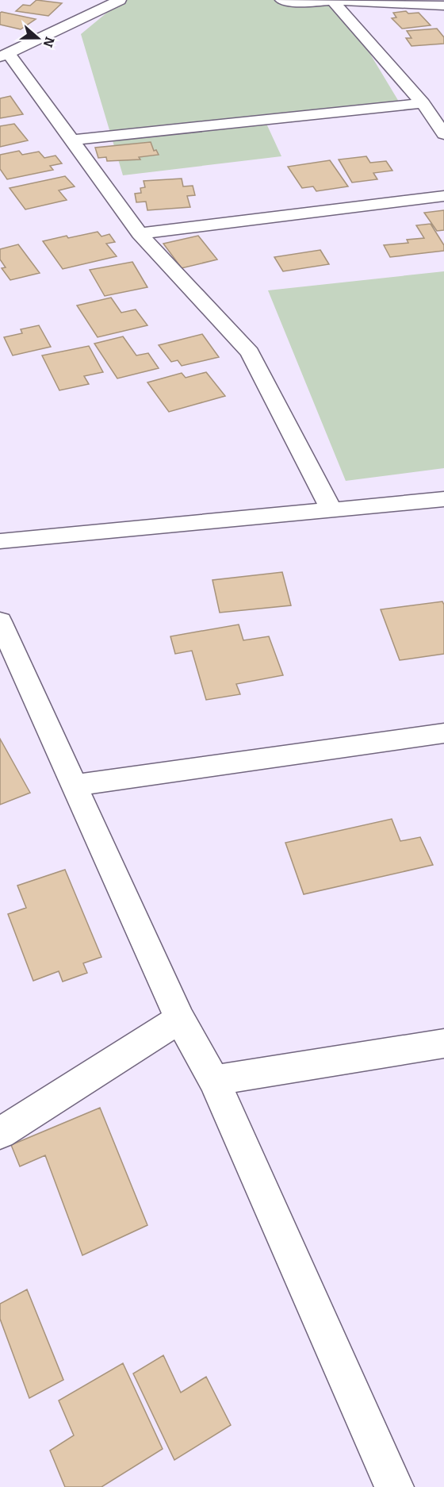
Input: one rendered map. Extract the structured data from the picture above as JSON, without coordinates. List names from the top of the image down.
{
  "north": "right"
}
